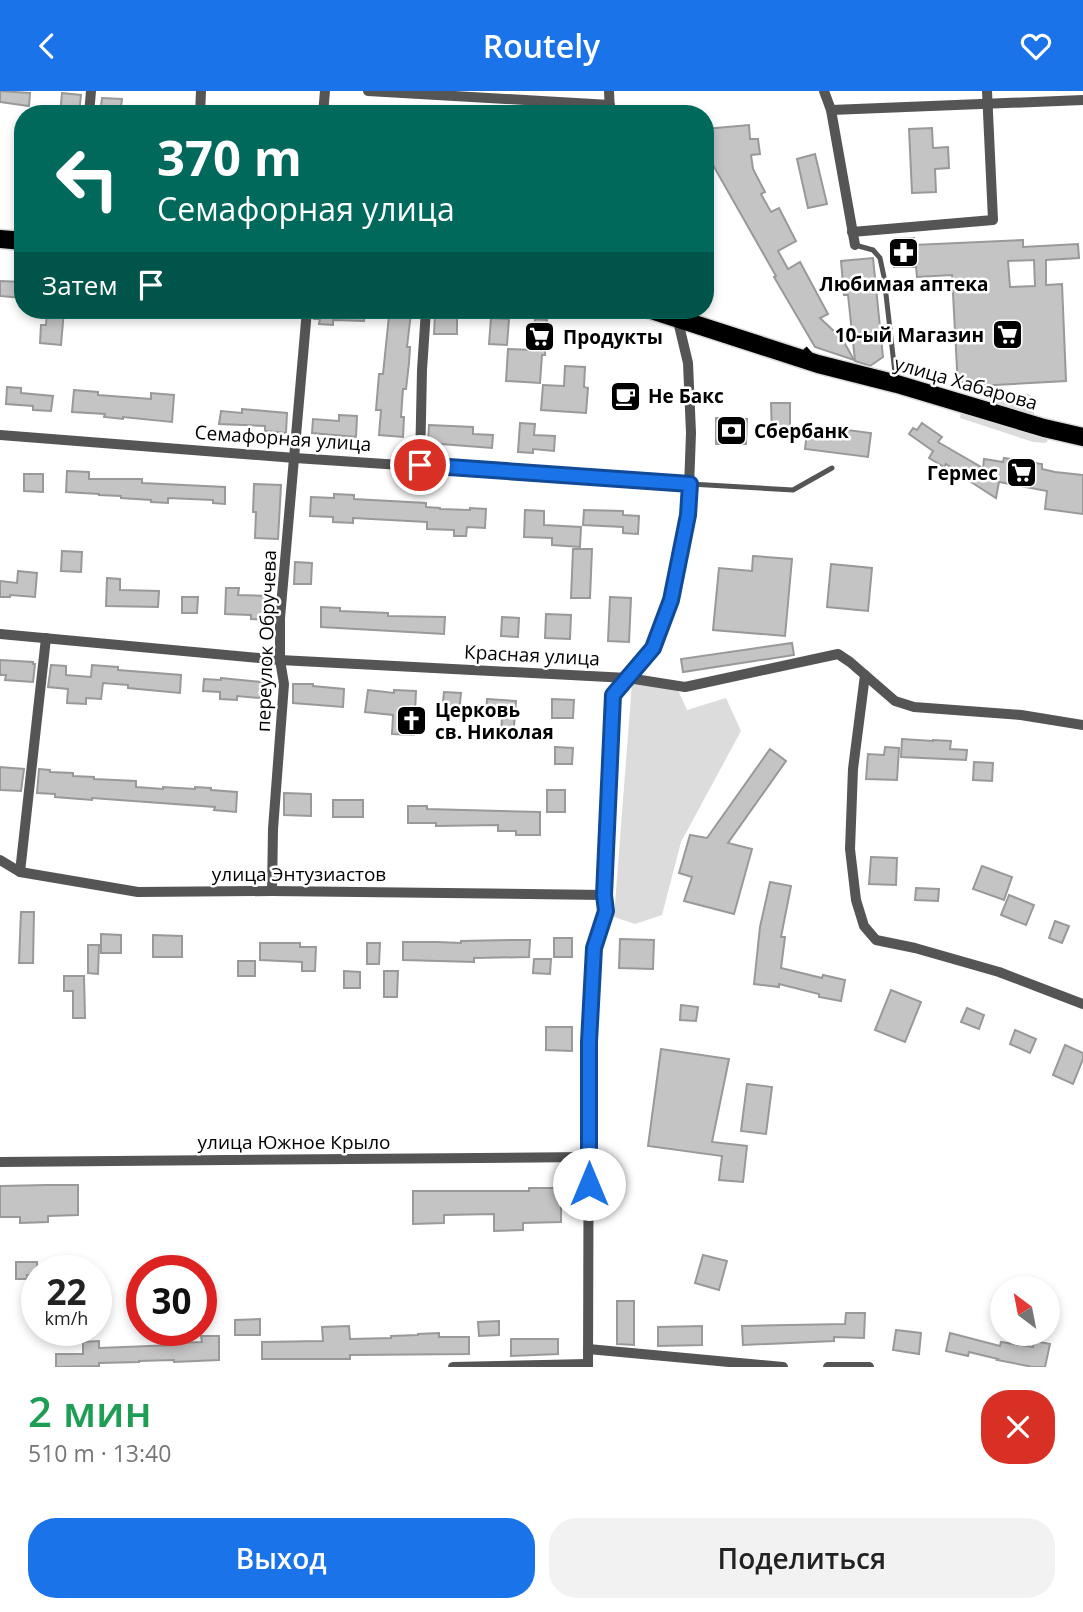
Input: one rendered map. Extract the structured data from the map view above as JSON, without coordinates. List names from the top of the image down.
{
  "streets": {
    "main road": ["улица Хабарова"],
    "street": [
      "Семафорная улица",
      "переулок Обручева",
      "Красная улица",
      "улица Энтузиастов",
      "улица Южное Крыло"
    ]
  },
  "crossings": [
    ["Семафорная улица", "переулок Обручева"],
    ["переулок Обручева", "Красная улица"],
    ["переулок Обручева", "улица Энтузиастов"]
  ],
  "places": {
    "pharmacy": ["Любимая аптека"],
    "supermarket": ["10-ый Магазин", "Продукты", "Гермес"],
    "cafe": ["Не Бакс"],
    "bank": ["Сбербанк"],
    "church": ["Церковь св. Николая"]
  },
  "north": "top left",
  "page": {
    "header": "Routely",
    "turn": ["370 m", "Семафорная улица"],
    "then": "Затем",
    "speed": "22 km/h",
    "limit": "30",
    "heading": ["2 мин", "510 m · 13:40"],
    "buttons": ["Выход", "Поделиться"]
  }
}
